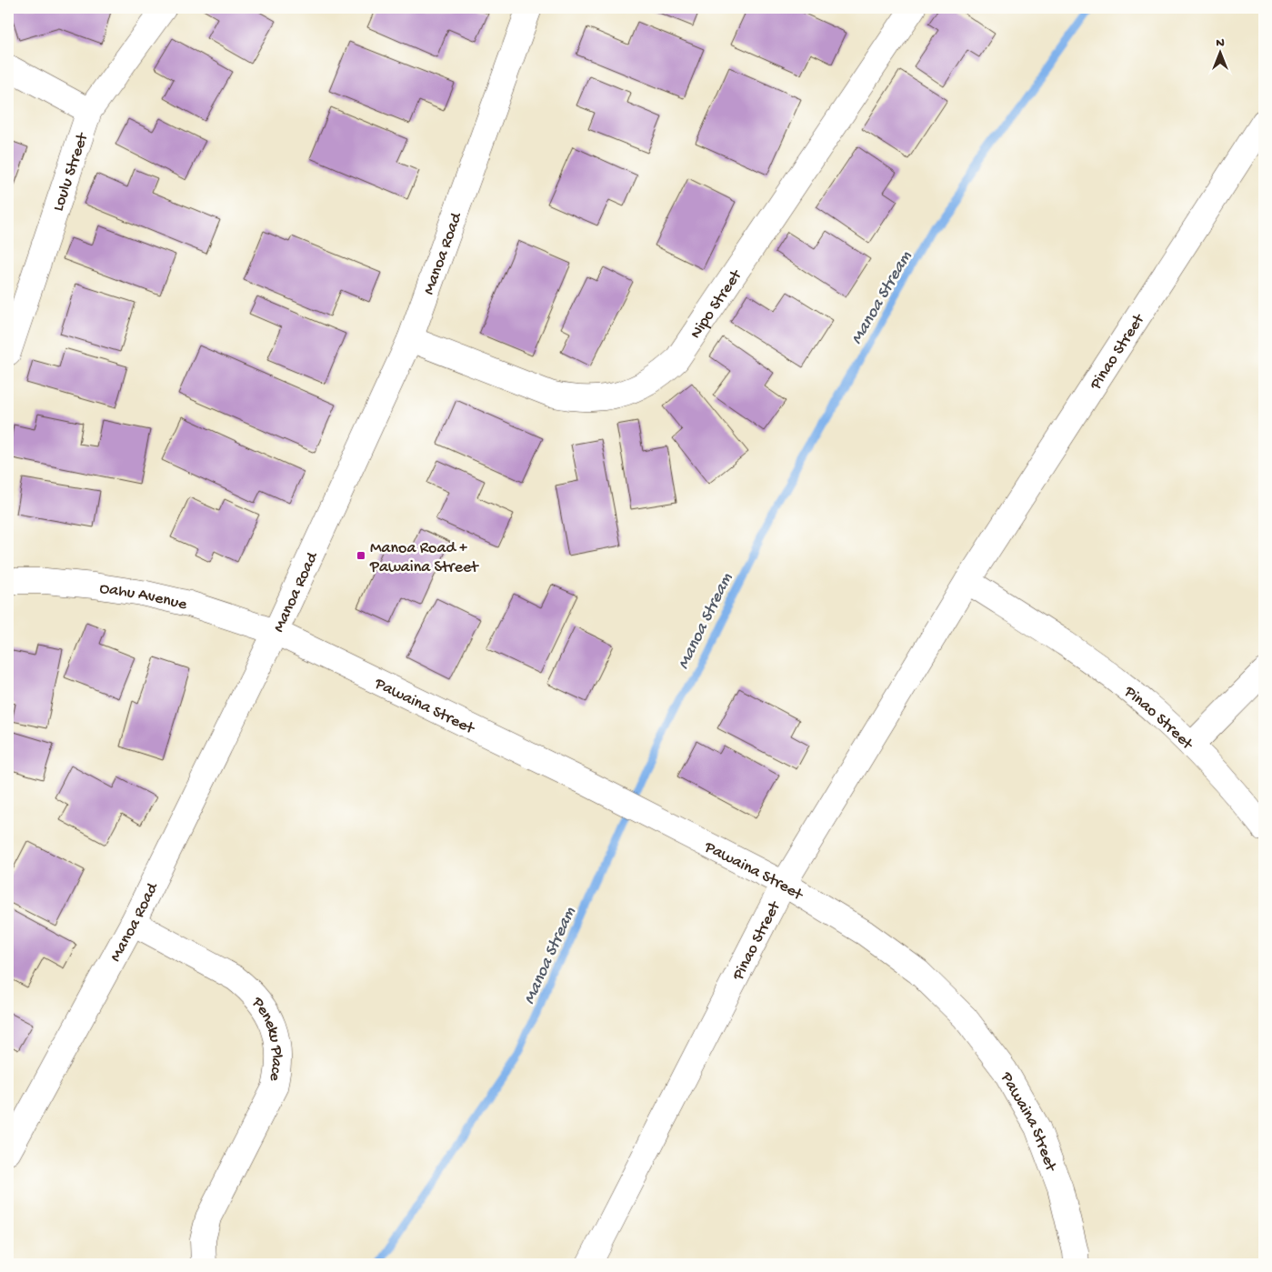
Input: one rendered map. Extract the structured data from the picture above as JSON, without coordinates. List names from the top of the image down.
{
  "streets": {
    "street": [
      "Loulu Street",
      "Manoa Road",
      "Nipo Street",
      "Pinao Street",
      "Oahu Avenue",
      "Pawaina Street",
      "Peneku Place"
    ]
  },
  "crossings": [
    ["Manoa Road", "Nipo Street"],
    ["Manoa Road", "Oahu Avenue"],
    ["Manoa Road", "Pawaina Street"],
    ["Manoa Road", "Peneku Place"],
    ["Pinao Street", "Pawaina Street"],
    ["Oahu Avenue", "Pawaina Street"]
  ],
  "water": ["Manoa Stream"],
  "places": {
    "transit": ["Manoa Road + Pawaina Street"]
  },
  "north": "top"
}
